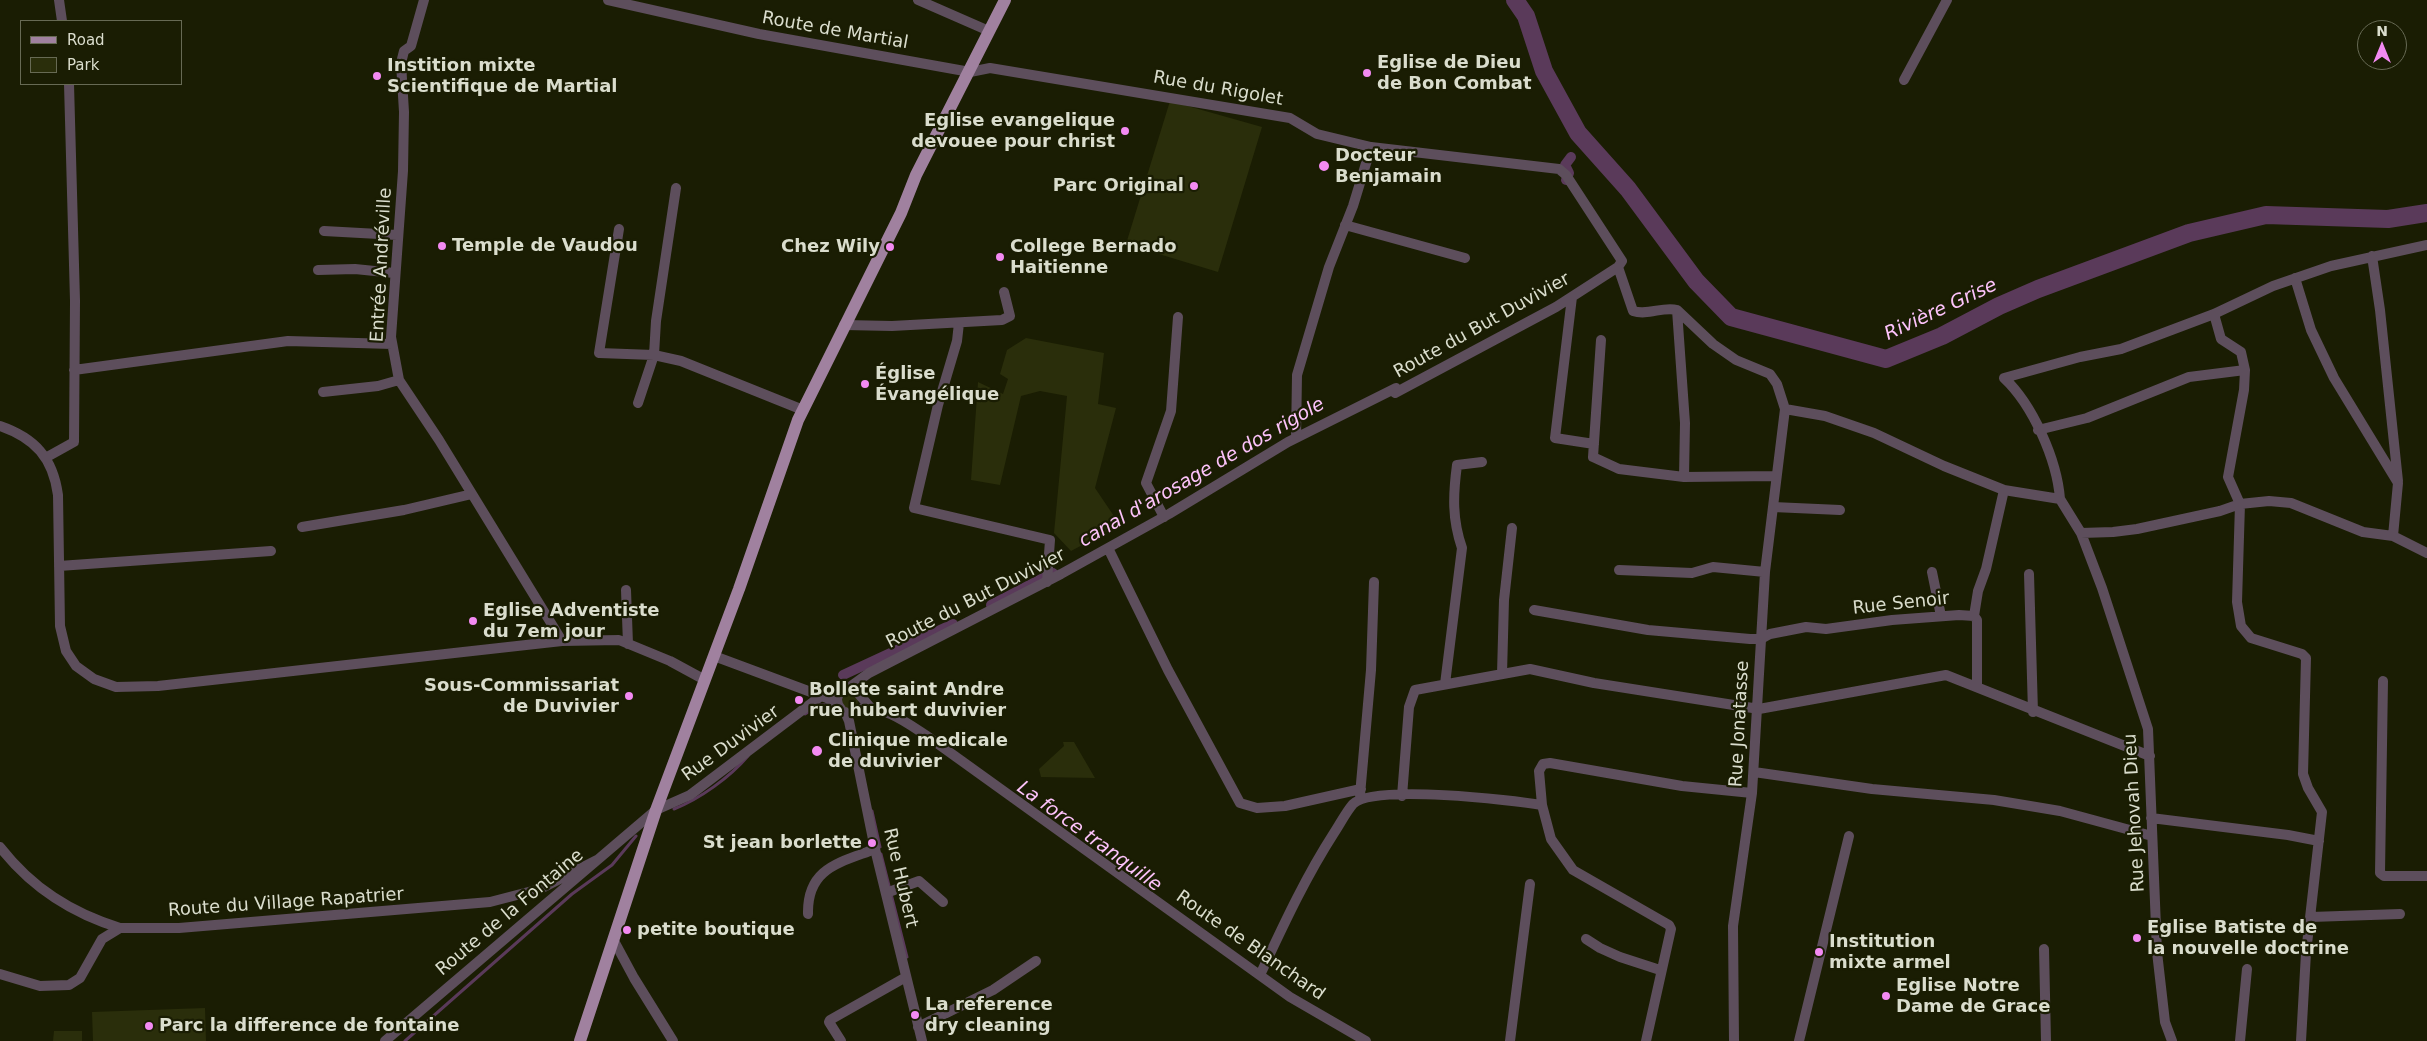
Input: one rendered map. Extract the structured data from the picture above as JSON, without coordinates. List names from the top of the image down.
{
  "streets": {
    "street": [
      "Route de Martial",
      "Rue du Rigolet",
      "Entrée Andréville",
      "Route du But Duvivier",
      "Rue Senoir",
      "Rue Jonatasse",
      "Rue Duvivier",
      "Rue Jehovah Dieu",
      "Rue Hubert",
      "Route du Village Rapatrier",
      "Route de la Fontaine",
      "Route de Blanchard"
    ]
  },
  "crossings": [
    ["Route de Martial", "Rue du Rigolet"],
    ["Rue du Rigolet", "Route du But Duvivier"],
    ["Route du But Duvivier", "Route de Blanchard"],
    ["Rue Senoir", "Rue Jonatasse"],
    ["Rue Duvivier", "Route de la Fontaine"],
    ["Route du Village Rapatrier", "Route de la Fontaine"]
  ],
  "water": ["Rivière Grise", "canal d'arosage de dos rigole", "La force tranquille"],
  "places": [
    "Eglise de Dieu de Bon Combat",
    "Instition mixte Scientifique de Martial",
    "Eglise evangelique devouee pour christ",
    "Docteur Benjamain",
    "Parc Original",
    "Temple de Vaudou",
    "Chez Wily",
    "College Bernado Haitienne",
    "Église Évangélique",
    "Eglise Adventiste du 7em jour",
    "Sous-Commissariat de Duvivier",
    "Bollete saint Andre rue hubert duvivier",
    "Clinique medicale de duvivier",
    "St jean borlette",
    "petite boutique",
    "Eglise Batiste de la nouvelle doctrine",
    "Institution mixte armel",
    "Eglise Notre Dame de Grace",
    "La reference dry cleaning",
    "Parc la difference de fontaine"
  ],
  "legend": ["Road", "Park"],
  "north": "top"
}
